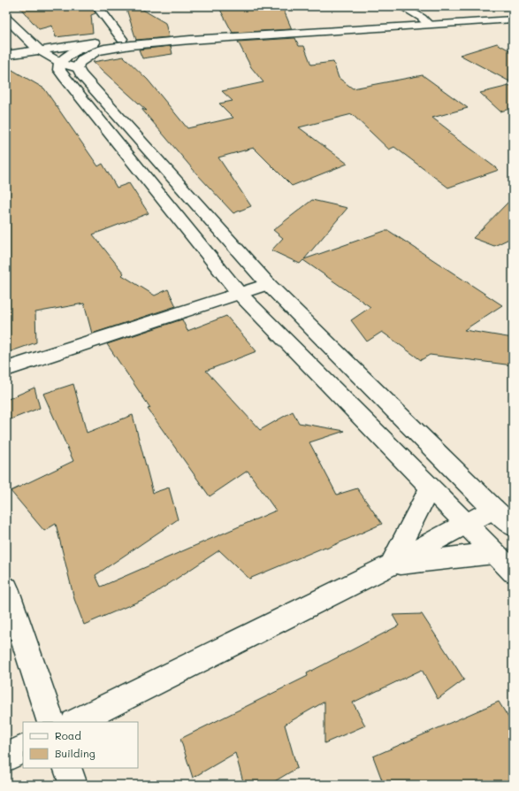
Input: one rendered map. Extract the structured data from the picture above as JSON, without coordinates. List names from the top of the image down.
{
  "legend": ["Road", "Building"]
}
